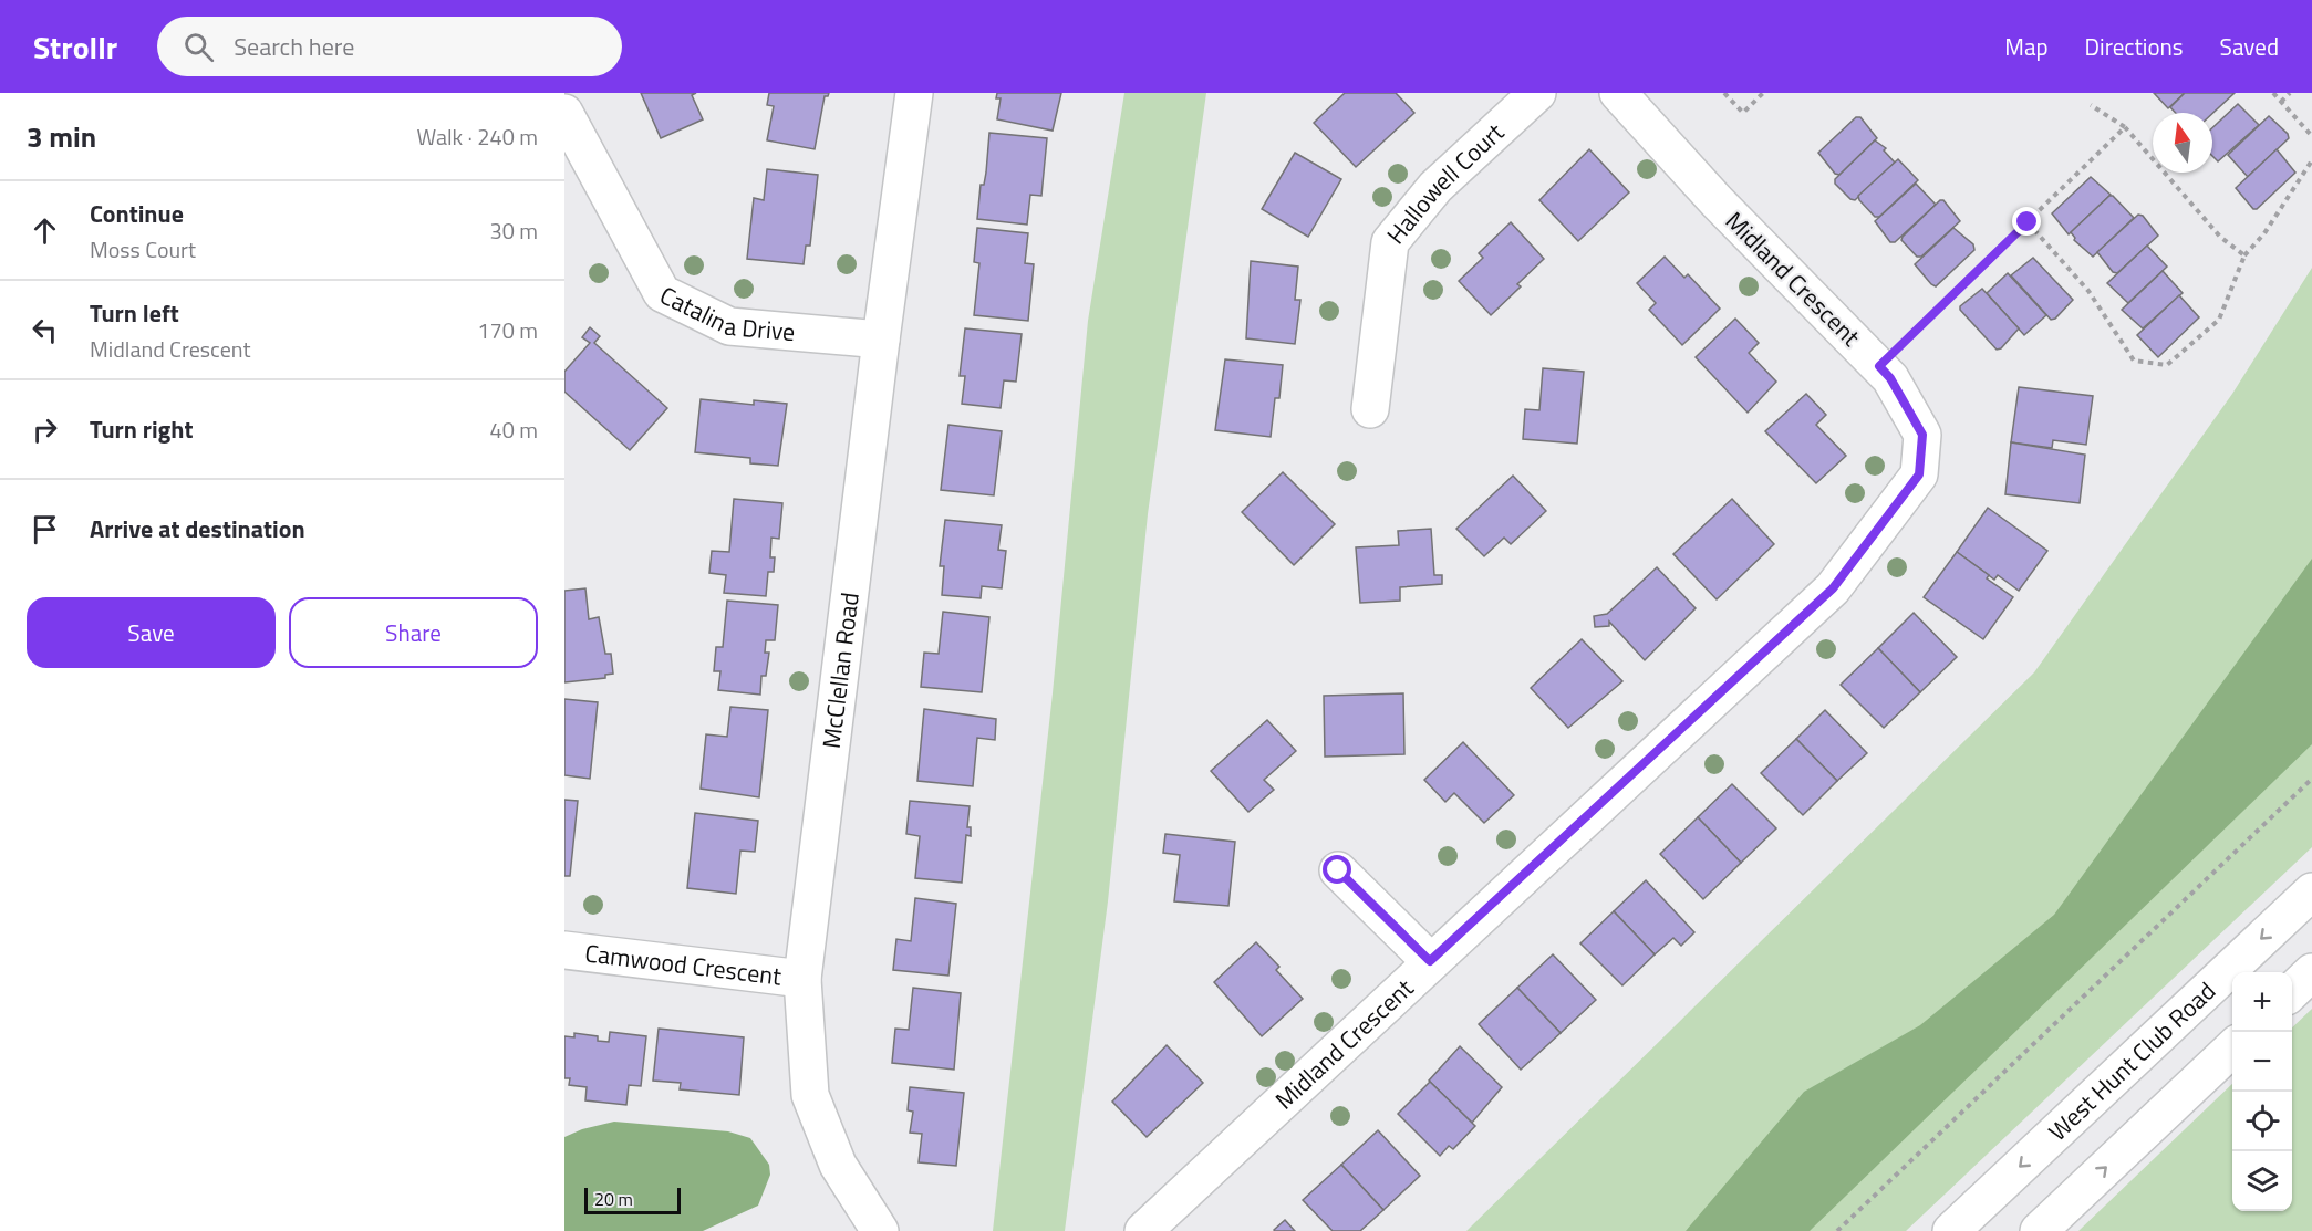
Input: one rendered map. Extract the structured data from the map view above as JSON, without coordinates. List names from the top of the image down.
{
  "streets": {
    "street": [
      "Hallowell Court",
      "Midland Crescent",
      "Catalina Drive",
      "McClellan Road",
      "Camwood Crescent",
      "West Hunt Club Road"
    ]
  },
  "crossings": [
    ["Catalina Drive", "McClellan Road"],
    ["McClellan Road", "Camwood Crescent"]
  ],
  "scale_bar": "20 m",
  "north": "top",
  "page": {
    "header": "Strollr",
    "search": "Search here",
    "nav": ["Map", "Directions", "Saved"],
    "heading": ["3 min", "Walk · 240 m"],
    "list": [
      ["Continue", "Moss Court", "30 m"],
      ["Turn left", "Midland Crescent", "170 m"],
      ["Turn right", "40 m"],
      "Arrive at destination"
    ],
    "buttons": ["Save", "Share"],
    "map_buttons": ["+", "−"],
    "scale": "20 m"
  }
}
